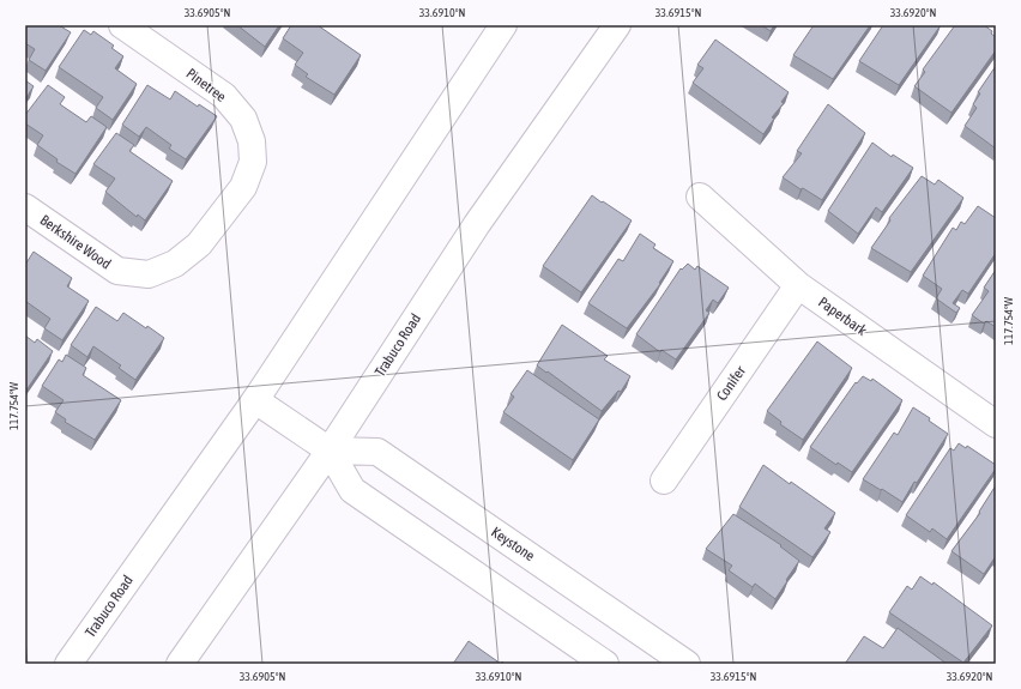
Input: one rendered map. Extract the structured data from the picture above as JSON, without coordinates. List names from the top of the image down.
{
  "streets": {
    "street": [
      "Pinetree",
      "Berkshire Wood",
      "Paperbark",
      "Trabuco Road",
      "Conifer",
      "Keystone"
    ]
  },
  "crossings": [
    ["Pinetree", "Berkshire Wood"],
    ["Paperbark", "Conifer"],
    ["Trabuco Road", "Keystone"]
  ],
  "coordinates": [
    "33.6905°N",
    "33.6910°N",
    "33.6915°N",
    "33.6920°N",
    "117.754°W"
  ]
}
